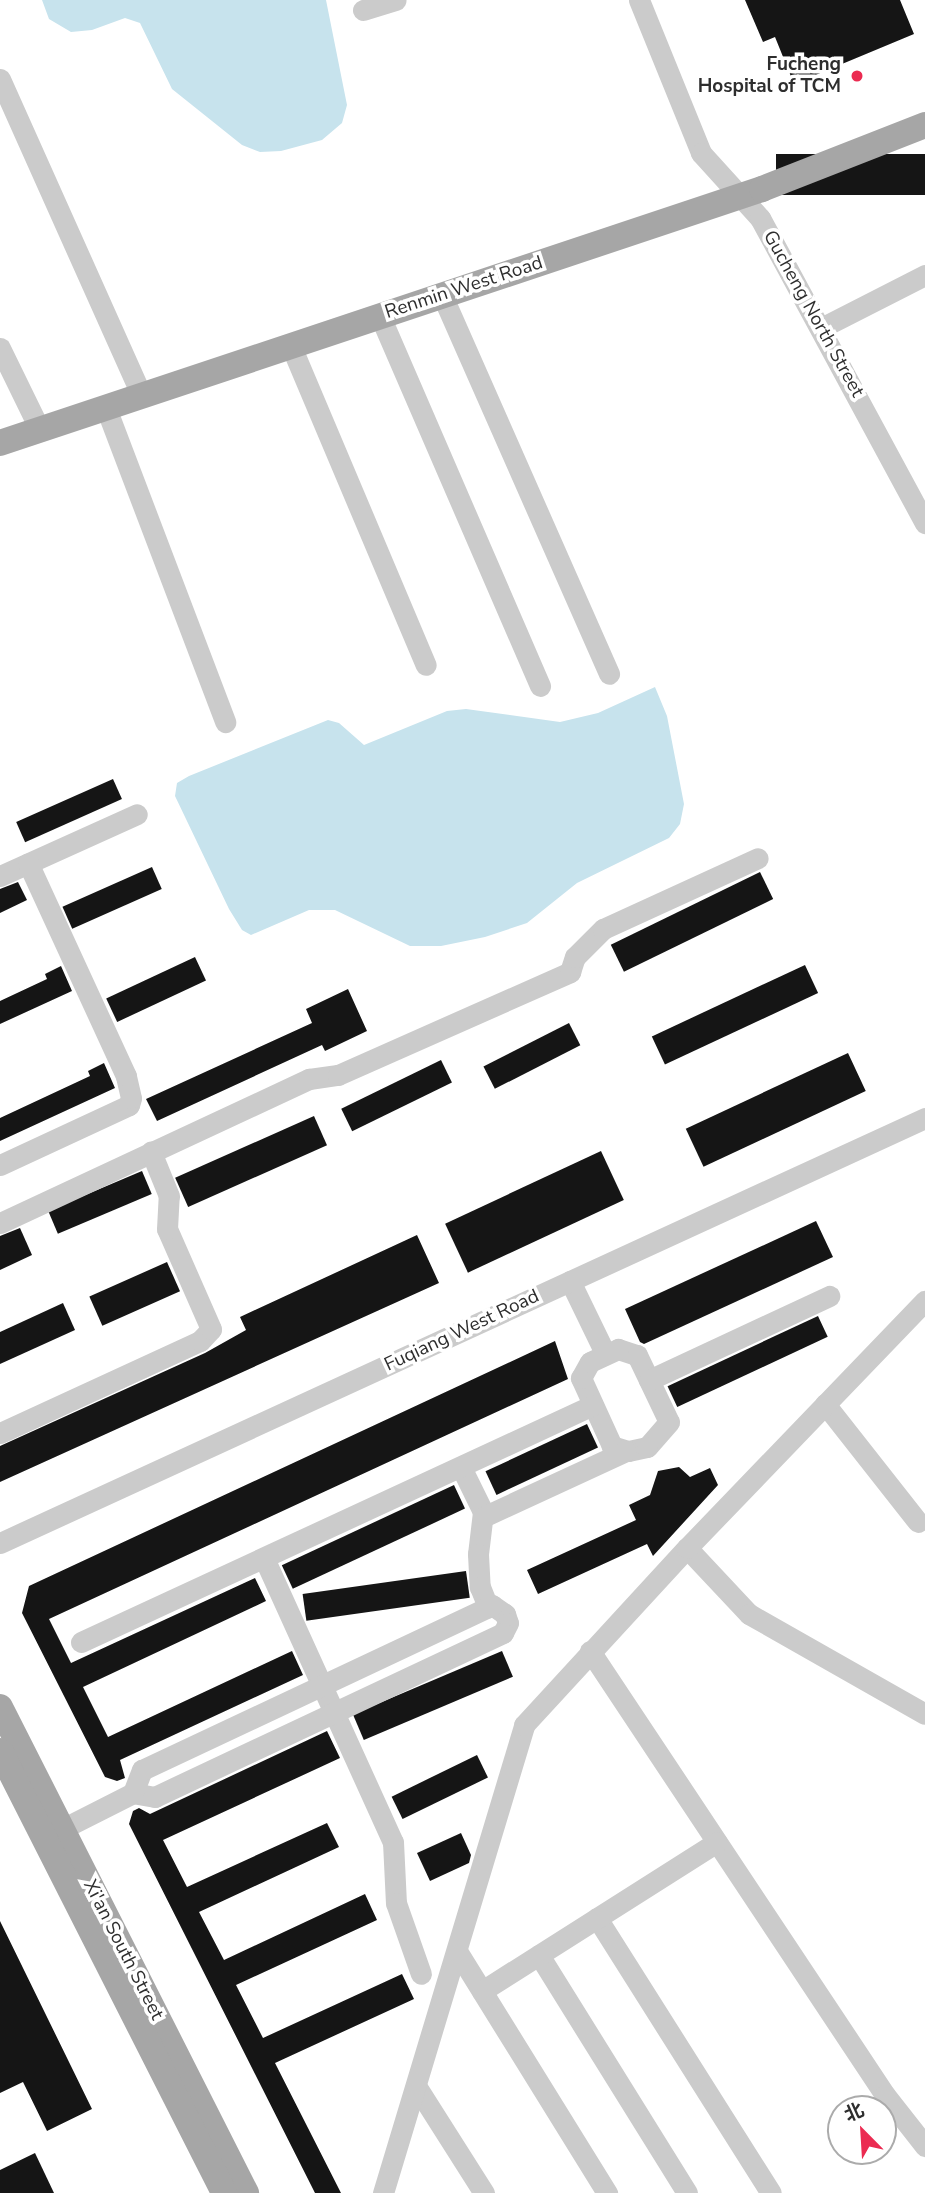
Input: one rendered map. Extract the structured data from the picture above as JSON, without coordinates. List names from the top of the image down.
{
  "streets": {
    "main road": ["Renmin West Road", "Xi'an South Street"],
    "street": ["Gucheng North Street", "Fuqiang West Road"]
  },
  "crossings": [
    ["Renmin West Road", "Gucheng North Street"]
  ],
  "places": ["Fucheng Hospital of TCM"],
  "north": "top left"
}
